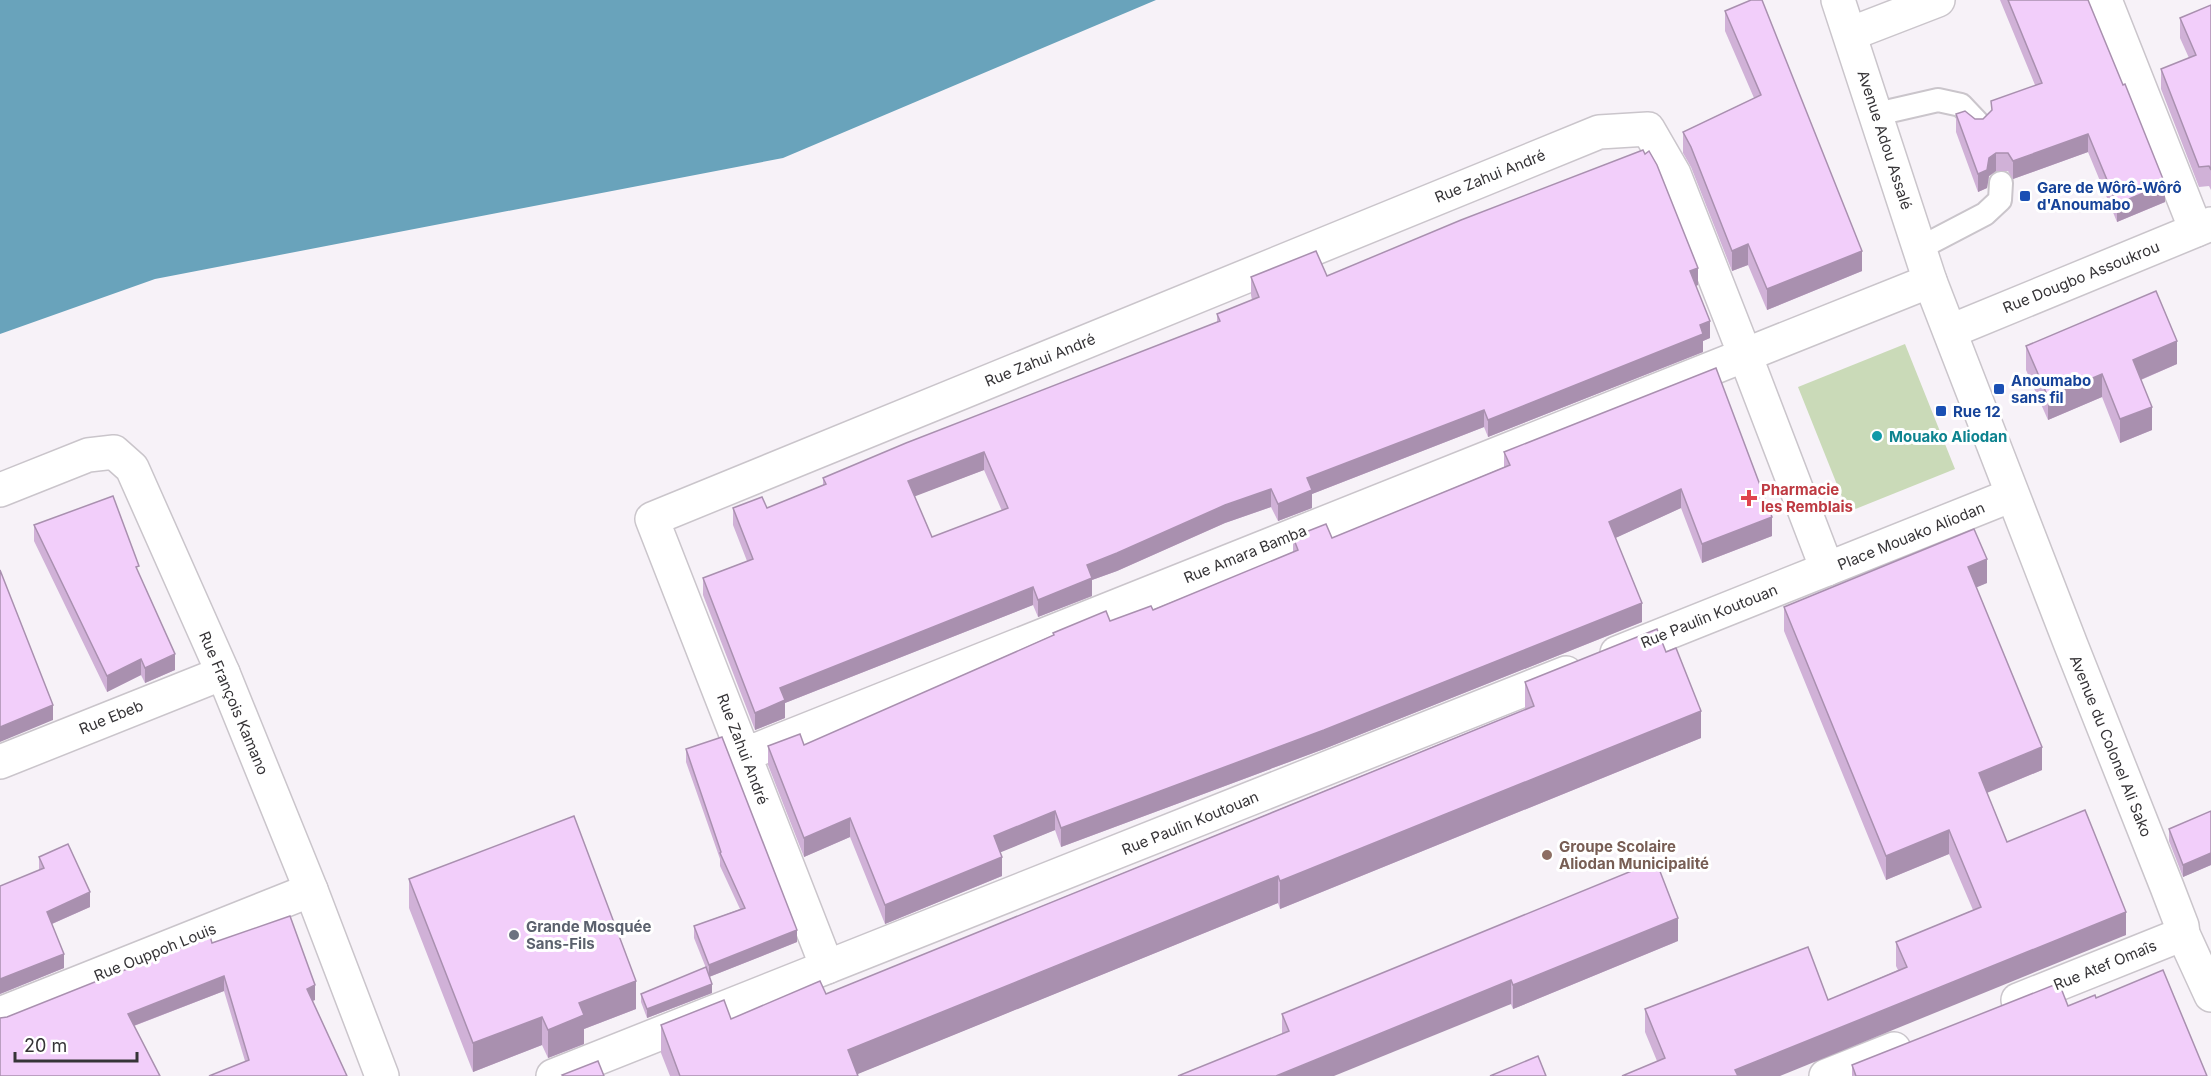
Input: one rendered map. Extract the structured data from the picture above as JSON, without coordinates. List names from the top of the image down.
{
  "streets": {
    "street": [
      "Avenue Adou Assalé",
      "Rue Zahui André",
      "Rue Dougbo Assoukrou",
      "Place Mouako Aliodan",
      "Rue Amara Bamba",
      "Rue Paulin Koutouan",
      "Rue François Kamano",
      "Rue Ebeb",
      "Avenue du Colonel Ali Sako",
      "Rue Ouppoh Louis",
      "Rue Atef Omaîs"
    ]
  },
  "crossings": [
    ["Rue Zahui André", "Place Mouako Aliodan"],
    ["Rue Zahui André", "Rue Amara Bamba"],
    ["Rue Zahui André", "Rue Paulin Koutouan"],
    ["Place Mouako Aliodan", "Rue Amara Bamba"],
    ["Place Mouako Aliodan", "Rue Paulin Koutouan"],
    ["Place Mouako Aliodan", "Avenue du Colonel Ali Sako"],
    ["Rue François Kamano", "Rue Ebeb"],
    ["Rue François Kamano", "Rue Ouppoh Louis"],
    ["Avenue du Colonel Ali Sako", "Rue Atef Omaîs"]
  ],
  "places": {
    "transit": ["Gare de Wôrô-Wôrô d'Anoumabo", "Anoumabo sans fil", "Rue 12"],
    "other": ["Mouako Aliodan", "Groupe Scolaire Aliodan Municipalité", "Grande Mosquée Sans-Fils"],
    "health": ["Pharmacie les Remblais"]
  },
  "scale_bar": "20 m"
}
